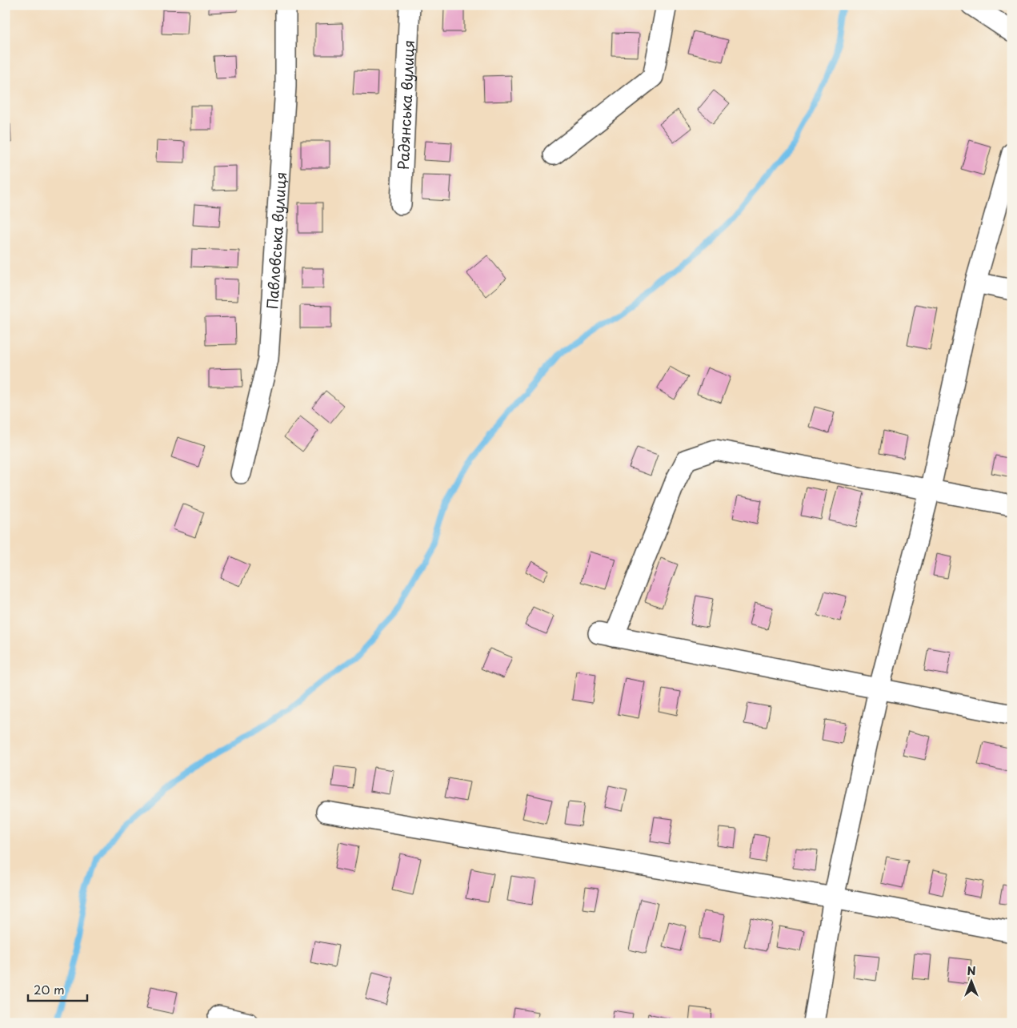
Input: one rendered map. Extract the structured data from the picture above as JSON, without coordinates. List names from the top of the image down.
{
  "streets": {
    "street": ["Радянська вулиця", "Павловська вулиця"]
  },
  "scale_bar": "20 m",
  "north": "top"
}
